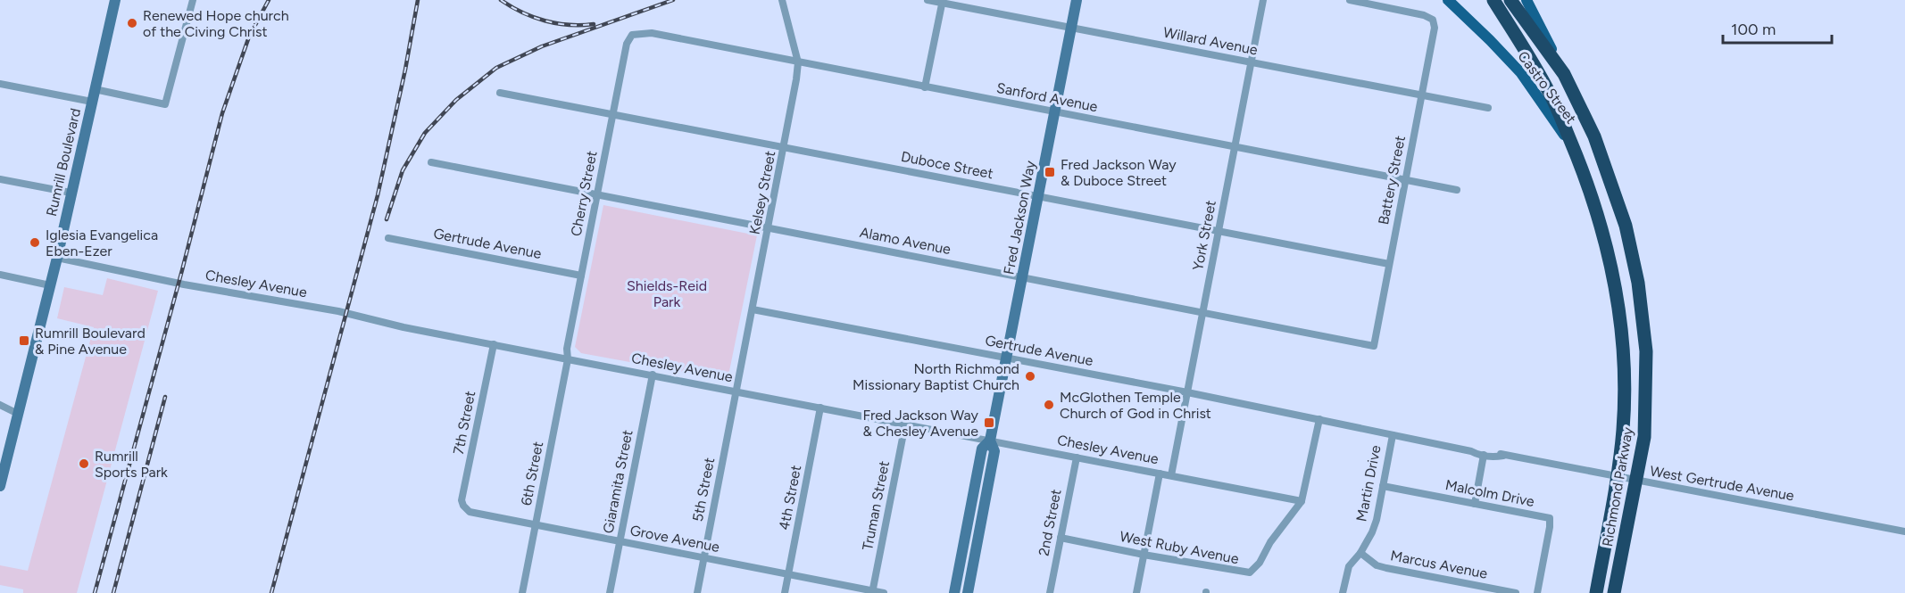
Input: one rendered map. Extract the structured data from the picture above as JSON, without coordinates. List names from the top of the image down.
{
  "streets": {
    "highway": ["Richmond Parkway"],
    "main road": ["Castro Street"],
    "street": [
      "Willard Avenue",
      "Sanford Avenue",
      "Rumrill Boulevard",
      "Duboce Street",
      "Battery Street",
      "Kelsey Street",
      "Cherry Street",
      "Fred Jackson Way",
      "York Street",
      "Alamo Avenue",
      "Gertrude Avenue",
      "Chesley Avenue",
      "7th Street",
      "6th Street",
      "Giaramita Street",
      "Martin Drive",
      "West Gertrude Avenue",
      "5th Street",
      "Malcolm Drive",
      "4th Street",
      "Truman Street",
      "2nd Street",
      "Grove Avenue",
      "West Ruby Avenue",
      "Marcus Avenue"
    ]
  },
  "crossings": [
    ["Willard Avenue", "Battery Street"],
    ["Willard Avenue", "Fred Jackson Way"],
    ["Willard Avenue", "York Street"],
    ["Castro Street", "Richmond Parkway"],
    ["Sanford Avenue", "Battery Street"],
    ["Sanford Avenue", "Kelsey Street"],
    ["Sanford Avenue", "Cherry Street"],
    ["Sanford Avenue", "Fred Jackson Way"],
    ["Sanford Avenue", "York Street"],
    ["Rumrill Boulevard", "Chesley Avenue"],
    ["Duboce Street", "Battery Street"],
    ["Duboce Street", "Kelsey Street"],
    ["Duboce Street", "Cherry Street"],
    ["Duboce Street", "Fred Jackson Way"],
    ["Duboce Street", "York Street"],
    ["Battery Street", "Alamo Avenue"],
    ["Kelsey Street", "Alamo Avenue"],
    ["Kelsey Street", "Gertrude Avenue"],
    ["Kelsey Street", "Chesley Avenue"],
    ["Kelsey Street", "5th Street"],
    ["Cherry Street", "Alamo Avenue"],
    ["Cherry Street", "Gertrude Avenue"],
    ["Cherry Street", "Chesley Avenue"],
    ["Cherry Street", "6th Street"],
    ["Fred Jackson Way", "Alamo Avenue"],
    ["Fred Jackson Way", "Gertrude Avenue"],
    ["Fred Jackson Way", "Chesley Avenue"],
    ["York Street", "Alamo Avenue"],
    ["York Street", "Gertrude Avenue"],
    ["York Street", "Chesley Avenue"],
    ["Gertrude Avenue", "West Gertrude Avenue"],
    ["Gertrude Avenue", "West Ruby Avenue"],
    ["Chesley Avenue", "7th Street"],
    ["Chesley Avenue", "6th Street"],
    ["Chesley Avenue", "Giaramita Street"],
    ["Chesley Avenue", "5th Street"],
    ["Chesley Avenue", "4th Street"],
    ["Chesley Avenue", "Truman Street"],
    ["Chesley Avenue", "2nd Street"],
    ["Chesley Avenue", "West Ruby Avenue"],
    ["7th Street", "Grove Avenue"],
    ["6th Street", "Grove Avenue"],
    ["Giaramita Street", "Grove Avenue"],
    ["Martin Drive", "West Gertrude Avenue"],
    ["Martin Drive", "Malcolm Drive"],
    ["Martin Drive", "Marcus Avenue"],
    ["West Gertrude Avenue", "Richmond Parkway"],
    ["West Gertrude Avenue", "West Ruby Avenue"],
    ["5th Street", "Grove Avenue"],
    ["4th Street", "Grove Avenue"],
    ["Truman Street", "Grove Avenue"],
    ["2nd Street", "West Ruby Avenue"]
  ],
  "parks": ["Shields-Reid Park"],
  "places": {
    "other": [
      "Renewed Hope church of the Civing Christ",
      "Iglesia Evangelica Eben-Ezer",
      "North Richmond Missionary Baptist Church",
      "McGlothen Temple Church of God in Christ",
      "Rumrill Sports Park"
    ],
    "transit": ["Fred Jackson Way & Duboce Street", "Rumrill Boulevard & Pine Avenue", "Fred Jackson Way & Chesley Avenue"]
  },
  "scale_bar": "100 m"
}
